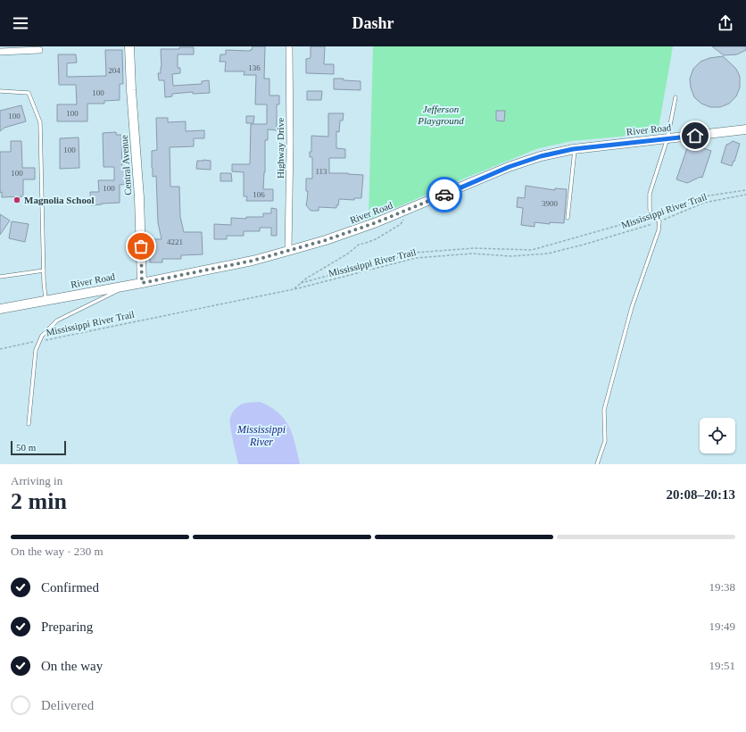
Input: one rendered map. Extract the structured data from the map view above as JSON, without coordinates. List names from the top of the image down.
{
  "streets": {
    "main road": ["River Road", "Central Avenue"],
    "street": ["Highway Drive"],
    "path": ["Mississippi River Trail"]
  },
  "crossings": [
    ["River Road", "Highway Drive"],
    ["River Road", "Central Avenue"]
  ],
  "water": ["Mississippi River"],
  "parks": ["Jefferson Playground"],
  "places": ["Magnolia School"],
  "house_numbers": [
    "136",
    "204",
    "100",
    "100",
    "100",
    "100",
    "113",
    "100",
    "100",
    "106",
    "3900",
    "4221"
  ],
  "scale_bar": "50 m",
  "page": {
    "header": "Dashr",
    "scale": "50 m",
    "heading": ["2 min", "Arriving in", "20:08–20:13"],
    "bar": "On the way · 230 m",
    "list": [
      ["Confirmed", "19:38"],
      ["Preparing", "19:49"],
      ["On the way", "19:51"],
      "Delivered"
    ]
  }
}
